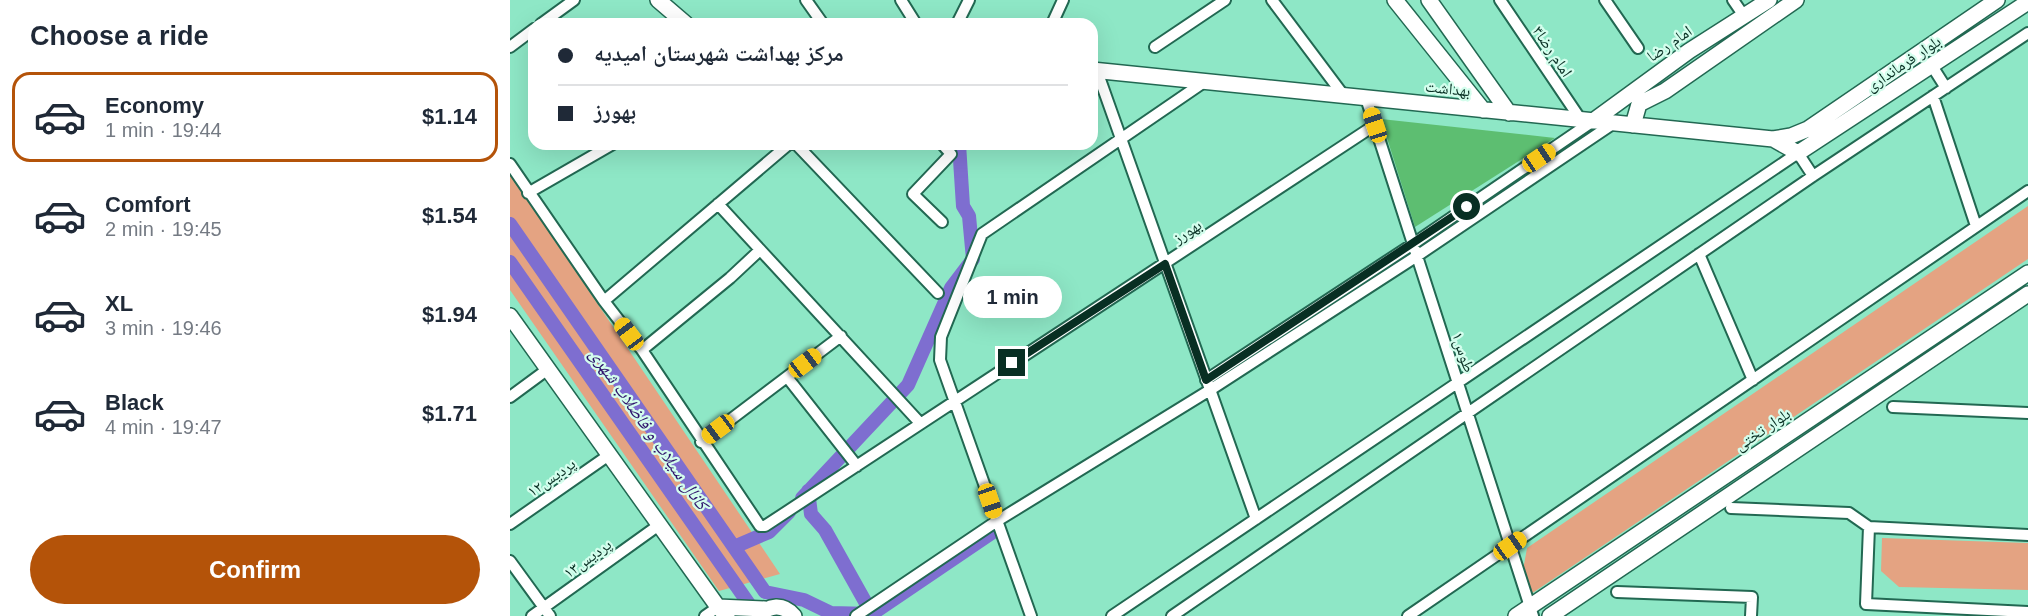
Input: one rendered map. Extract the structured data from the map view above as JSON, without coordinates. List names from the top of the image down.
{
  "streets": {
    "street": [
      "امام رضا",
      "امام رضا۳",
      "بلوار فرمانداری",
      "بهداشت",
      "بهورز",
      "طوس۱",
      "بلوار تختی",
      "پردیس۱۲",
      "پردیس۱۳"
    ]
  },
  "crossings": [
    ["امام رضا", "امام رضا۳"],
    ["امام رضا", "بهداشت"],
    ["امام رضا۳", "بهداشت"],
    ["بلوار فرمانداری", "بهداشت"],
    ["بهداشت", "طوس۱"],
    ["بهورز", "طوس۱"],
    ["طوس۱", "بلوار تختی"]
  ],
  "water": ["کانال سیلاب و فاضلاب شهری"],
  "page": {
    "heading": "Choose a ride",
    "banner": ["مرکز بهداشت شهرستان امیدیه", "بهورز"],
    "list": [
      {
        "name": "Economy",
        "note": "1 min · 19:44",
        "value": "$1.14"
      },
      {
        "name": "Comfort",
        "note": "2 min · 19:45",
        "value": "$1.54"
      },
      {
        "name": "XL",
        "note": "3 min · 19:46",
        "value": "$1.94"
      },
      {
        "name": "Black",
        "note": "4 min · 19:47",
        "value": "$1.71"
      }
    ],
    "bubble": "1 min",
    "buttons": "Confirm"
  }
}
